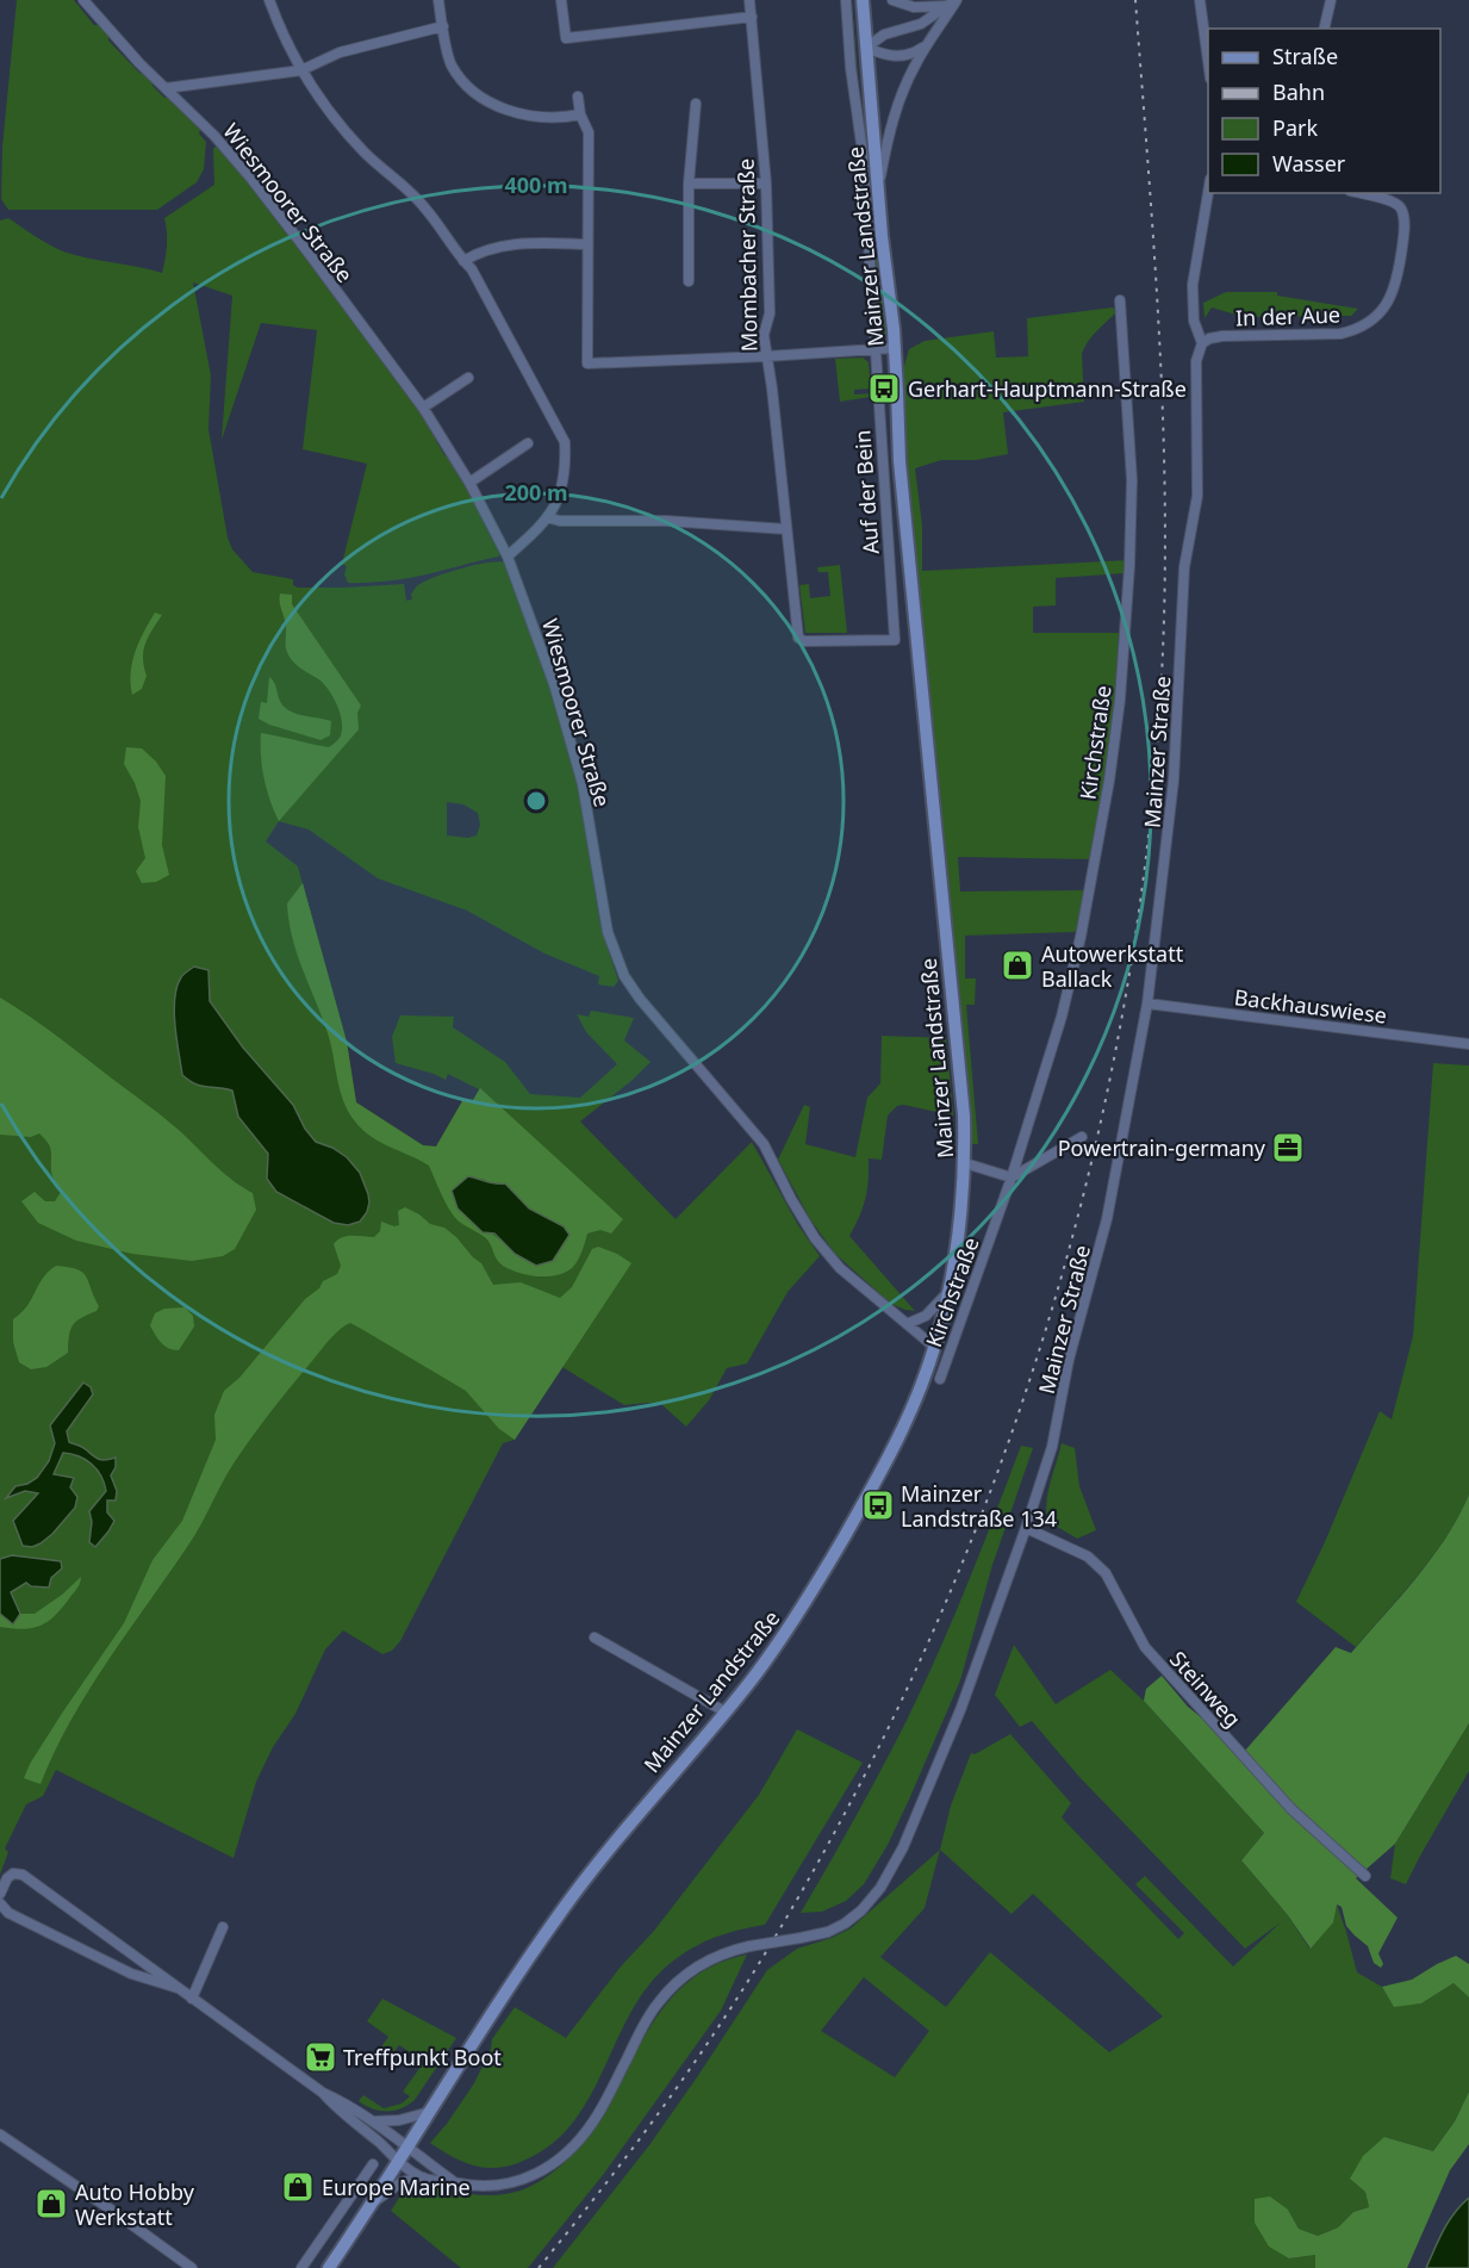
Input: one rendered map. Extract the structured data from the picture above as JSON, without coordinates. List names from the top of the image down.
{
  "streets": {
    "main road": ["Mainzer Landstraße"],
    "street": [
      "Wiesmoorer Straße",
      "Mombacher Straße",
      "In der Aue",
      "Auf der Bein",
      "Kirchstraße",
      "Mainzer Straße",
      "Backhauswiese",
      "Steinweg"
    ]
  },
  "crossings": [
    ["Wiesmoorer Straße", "Mainzer Landstraße"],
    ["Mombacher Straße", "Auf der Bein"],
    ["In der Aue", "Mainzer Straße"],
    ["Mainzer Straße", "Backhauswiese"],
    ["Mainzer Straße", "Steinweg"]
  ],
  "places": {
    "bus stop": ["Gerhart-Hauptmann-Straße", "Mainzer Landstraße 134"],
    "shop": ["Autowerkstatt Ballack", "Europe Marine", "Auto Hobby Werkstatt"],
    "office": ["Powertrain-germany"],
    "supermarket": ["Treffpunkt Boot"]
  },
  "legend": [
    "Straße",
    "Bahn",
    "Park",
    "Wasser"
  ],
  "rings": ["400 m", "200 m"]
}
